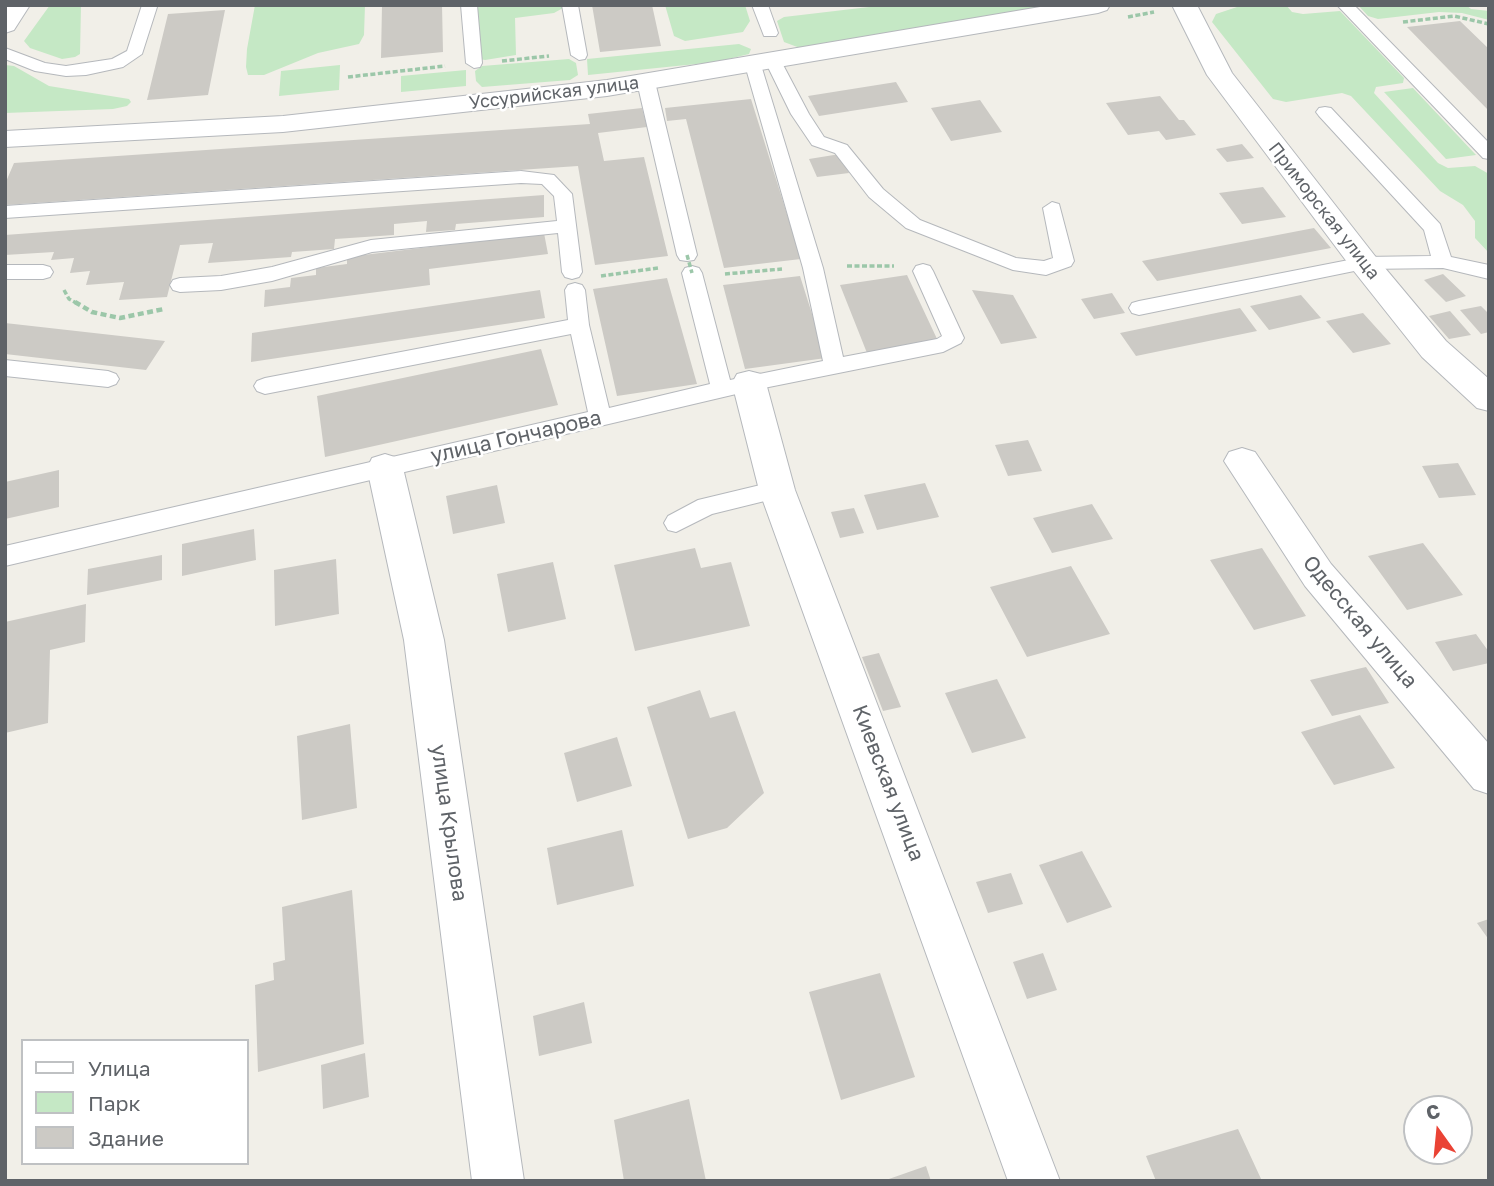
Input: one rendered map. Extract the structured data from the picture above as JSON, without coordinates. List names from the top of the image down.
{
  "streets": {
    "street": [
      "Уссурийская улица",
      "Приморская улица",
      "Одесская улица",
      "Киевская улица",
      "улица Крылова"
    ],
    "lane": ["улица Гончарова"]
  },
  "crossings": [
    ["улица Гончарова", "Киевская улица"],
    ["улица Гончарова", "улица Крылова"]
  ],
  "legend": ["Улица", "Парк", "Здание"],
  "north": "top"
}
